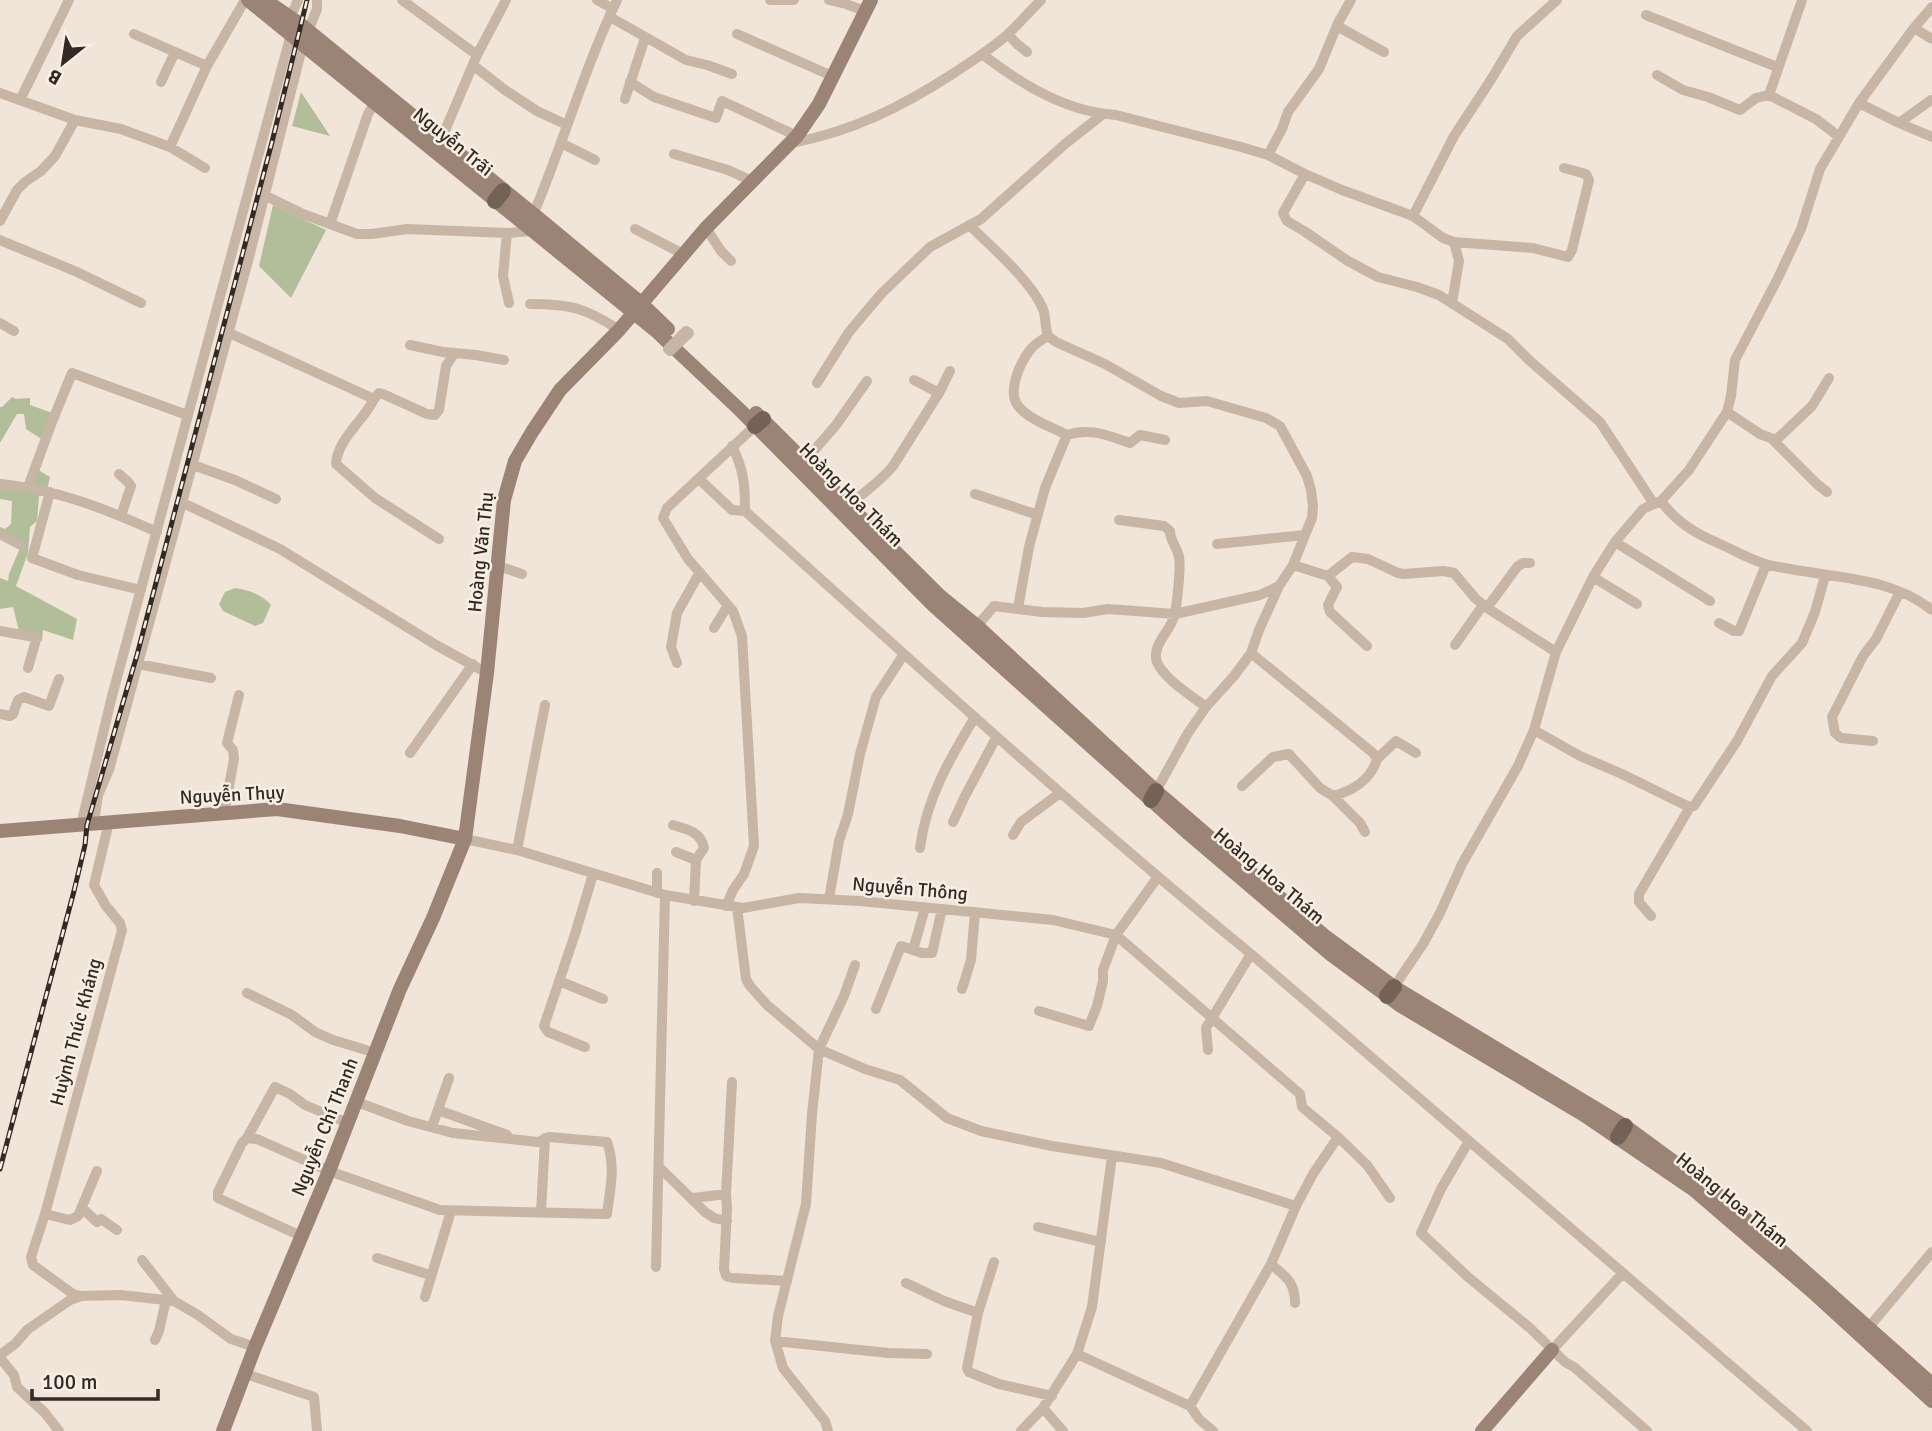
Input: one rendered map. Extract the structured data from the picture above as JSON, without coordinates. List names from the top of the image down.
{
  "streets": {
    "main road": [
      "Nguyễn Trãi",
      "Hoàng Hoa Thám",
      "Hoàng Văn Thụ",
      "Nguyễn Thụy",
      "Nguyễn Chí Thanh"
    ],
    "street": ["Nguyễn Thông", "Huỳnh Thúc Kháng"]
  },
  "crossings": [
    ["Nguyễn Trãi", "Hoàng Hoa Thám"],
    ["Nguyễn Trãi", "Hoàng Văn Thụ"],
    ["Hoàng Hoa Thám", "Hoàng Văn Thụ"],
    ["Hoàng Văn Thụ", "Nguyễn Thụy"],
    ["Hoàng Văn Thụ", "Nguyễn Thông"],
    ["Hoàng Văn Thụ", "Nguyễn Chí Thanh"],
    ["Nguyễn Thụy", "Nguyễn Thông"],
    ["Nguyễn Thụy", "Huỳnh Thúc Kháng"],
    ["Nguyễn Thụy", "Nguyễn Chí Thanh"],
    ["Nguyễn Thông", "Nguyễn Chí Thanh"]
  ],
  "scale_bar": "100 m",
  "north": "bottom left"
}
